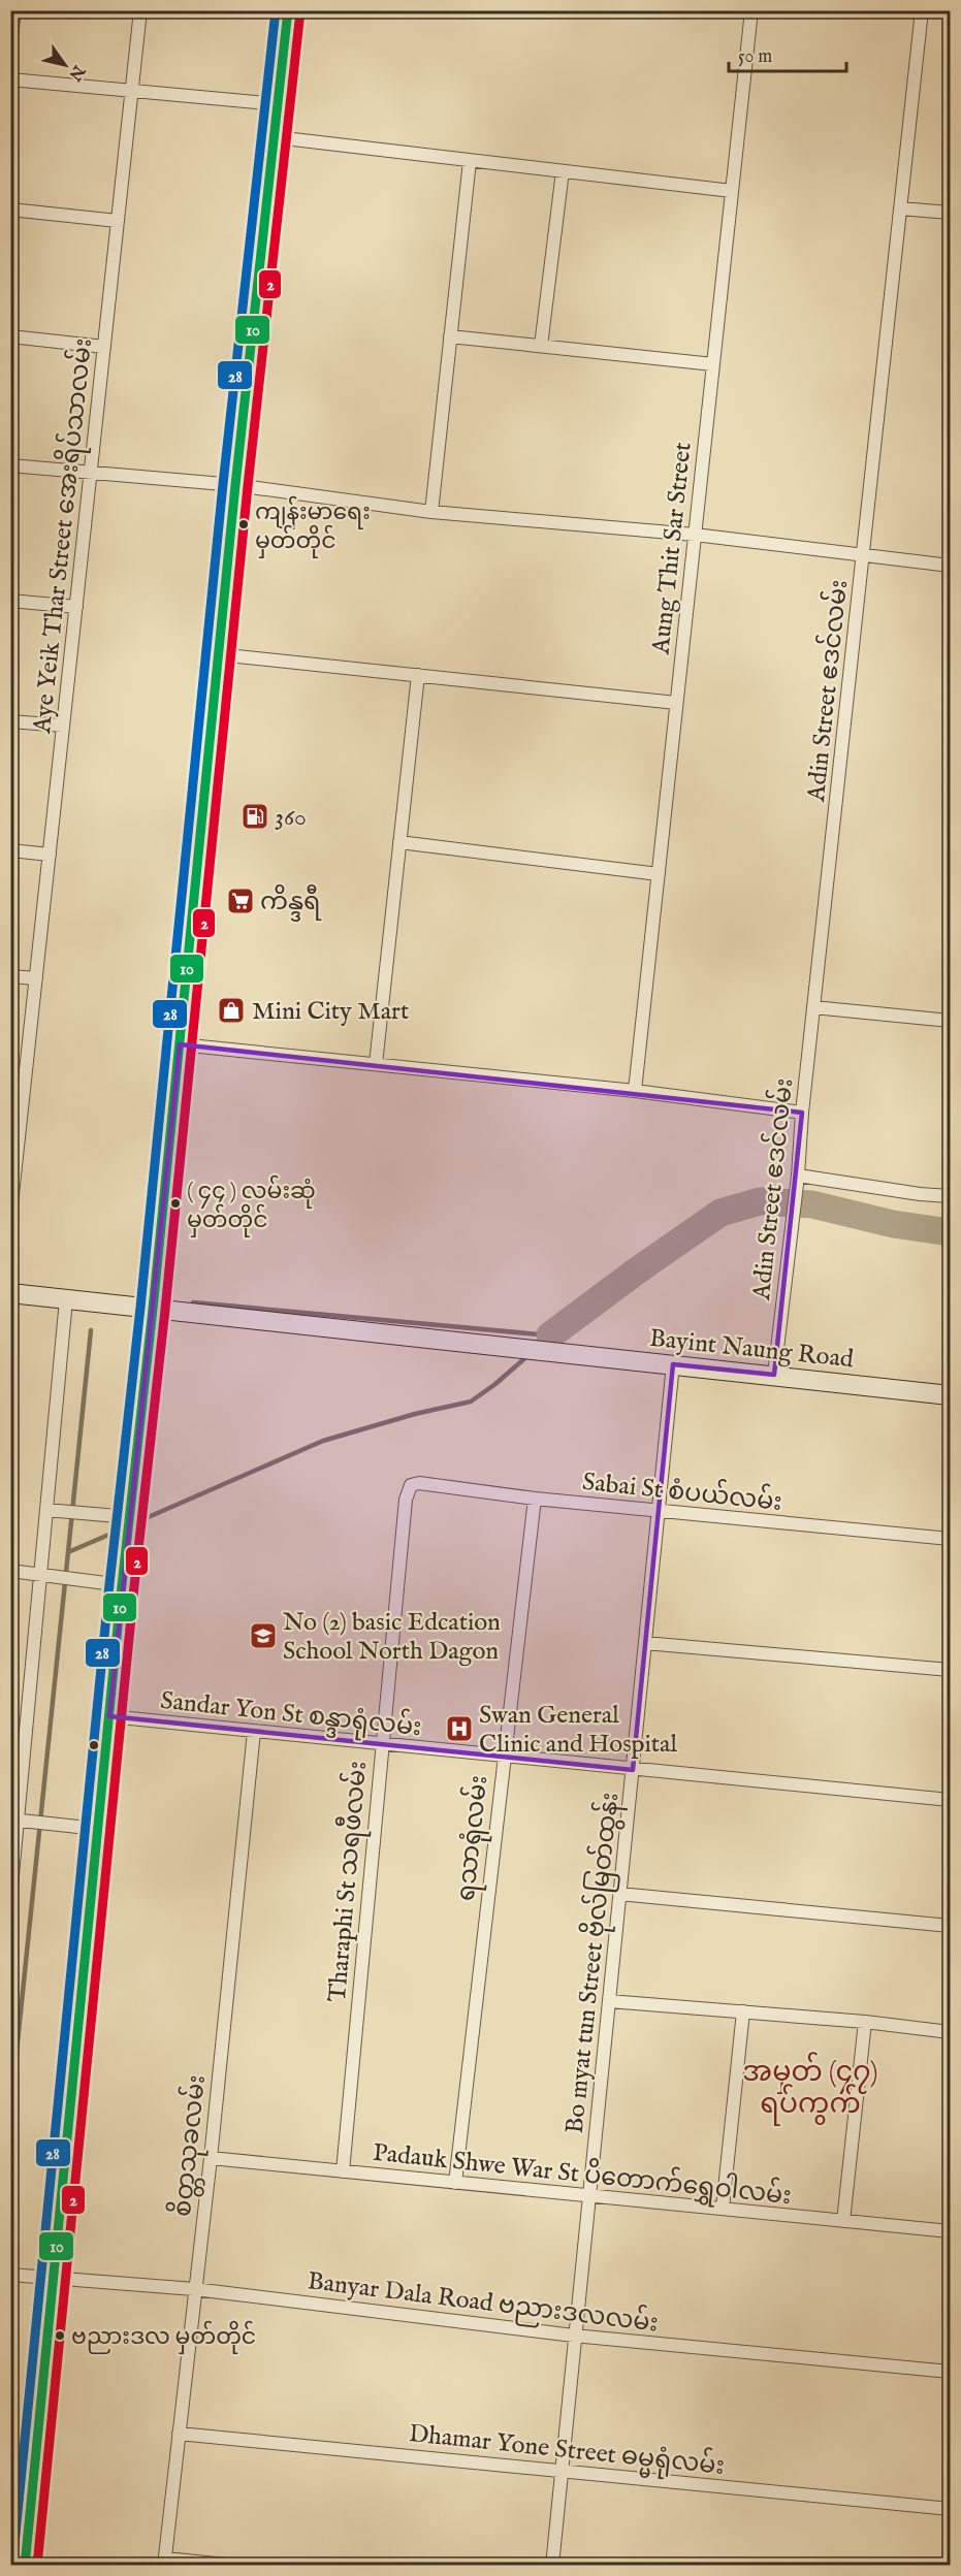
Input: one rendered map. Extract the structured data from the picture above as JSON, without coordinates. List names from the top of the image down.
{
  "streets": {
    "main road": ["Bayint Naung Road"],
    "street": [
      "Aye Yeik Thar Street အေးရိပ်သာလမ်း",
      "Aung Thit Sar Street",
      "Adin Street ဧဒင်လမ်း",
      "Sabai St စံပယ်လမ်း",
      "Sandar Yon St စန္ဒာရုံလမ်း",
      "ရသာရုံလမ်း",
      "Tharaphi St သရဖီလမ်း",
      "Bo myat tun Street ဗိုလ်မြတ်ထွန်း",
      "စိတ္တသုခလမ်း",
      "Padauk Shwe War St ပိတောက်ရွှေဝါလမ်း",
      "Banyar Dala Road ဗညားဒလလမ်း",
      "Dhamar Yone Street ဓမ္မရုံလမ်း"
    ]
  },
  "crossings": [
    ["Adin Street ဧဒင်လမ်း", "Bayint Naung Road"],
    ["Bayint Naung Road", "Bo myat tun Street ဗိုလ်မြတ်ထွန်း"],
    ["Sabai St စံပယ်လမ်း", "ရသာရုံလမ်း"],
    ["Sabai St စံပယ်လမ်း", "Tharaphi St သရဖီလမ်း"],
    ["Sabai St စံပယ်လမ်း", "Bo myat tun Street ဗိုလ်မြတ်ထွန်း"],
    ["Sandar Yon St စန္ဒာရုံလမ်း", "ရသာရုံလမ်း"],
    ["Sandar Yon St စန္ဒာရုံလမ်း", "Tharaphi St သရဖီလမ်း"],
    ["Sandar Yon St စန္ဒာရုံလမ်း", "Bo myat tun Street ဗိုလ်မြတ်ထွန်း"],
    ["Sandar Yon St စန္ဒာရုံလမ်း", "စိတ္တသုခလမ်း"],
    ["ရသာရုံလမ်း", "Padauk Shwe War St ပိတောက်ရွှေဝါလမ်း"],
    ["Tharaphi St သရဖီလမ်း", "Padauk Shwe War St ပိတောက်ရွှေဝါလမ်း"],
    ["Bo myat tun Street ဗိုလ်မြတ်ထွန်း", "Padauk Shwe War St ပိတောက်ရွှေဝါလမ်း"],
    ["Bo myat tun Street ဗိုလ်မြတ်ထွန်း", "Banyar Dala Road ဗညားဒလလမ်း"],
    ["Bo myat tun Street ဗိုလ်မြတ်ထွန်း", "Dhamar Yone Street ဓမ္မရုံလမ်း"],
    ["စိတ္တသုခလမ်း", "Padauk Shwe War St ပိတောက်ရွှေဝါလမ်း"],
    ["စိတ္တသုခလမ်း", "Banyar Dala Road ဗညားဒလလမ်း"],
    ["စိတ္တသုခလမ်း", "Dhamar Yone Street ဓမ္မရုံလမ်း"]
  ],
  "districts": ["အမှတ် (၄၇) ရပ်ကွက်"],
  "places": {
    "other": ["ကျန်းမာရေး မှတ်တိုင်", "( ၄၄ ) လမ်းဆုံ မှတ်တိုင်", "ဗညားဒလ မှတ်တိုင်"],
    "fuel station": ["360"],
    "supermarket": ["ကိန္ဒရီ"],
    "shop": ["Mini City Mart"],
    "school or university": ["No (2) basic Edcation School North Dagon"],
    "hospital": ["Swan General Clinic and Hospital"]
  },
  "lines": ["transit line 10", "transit line 28", "transit line 2"],
  "scale_bar": "50 m",
  "north": "bottom right"
}
